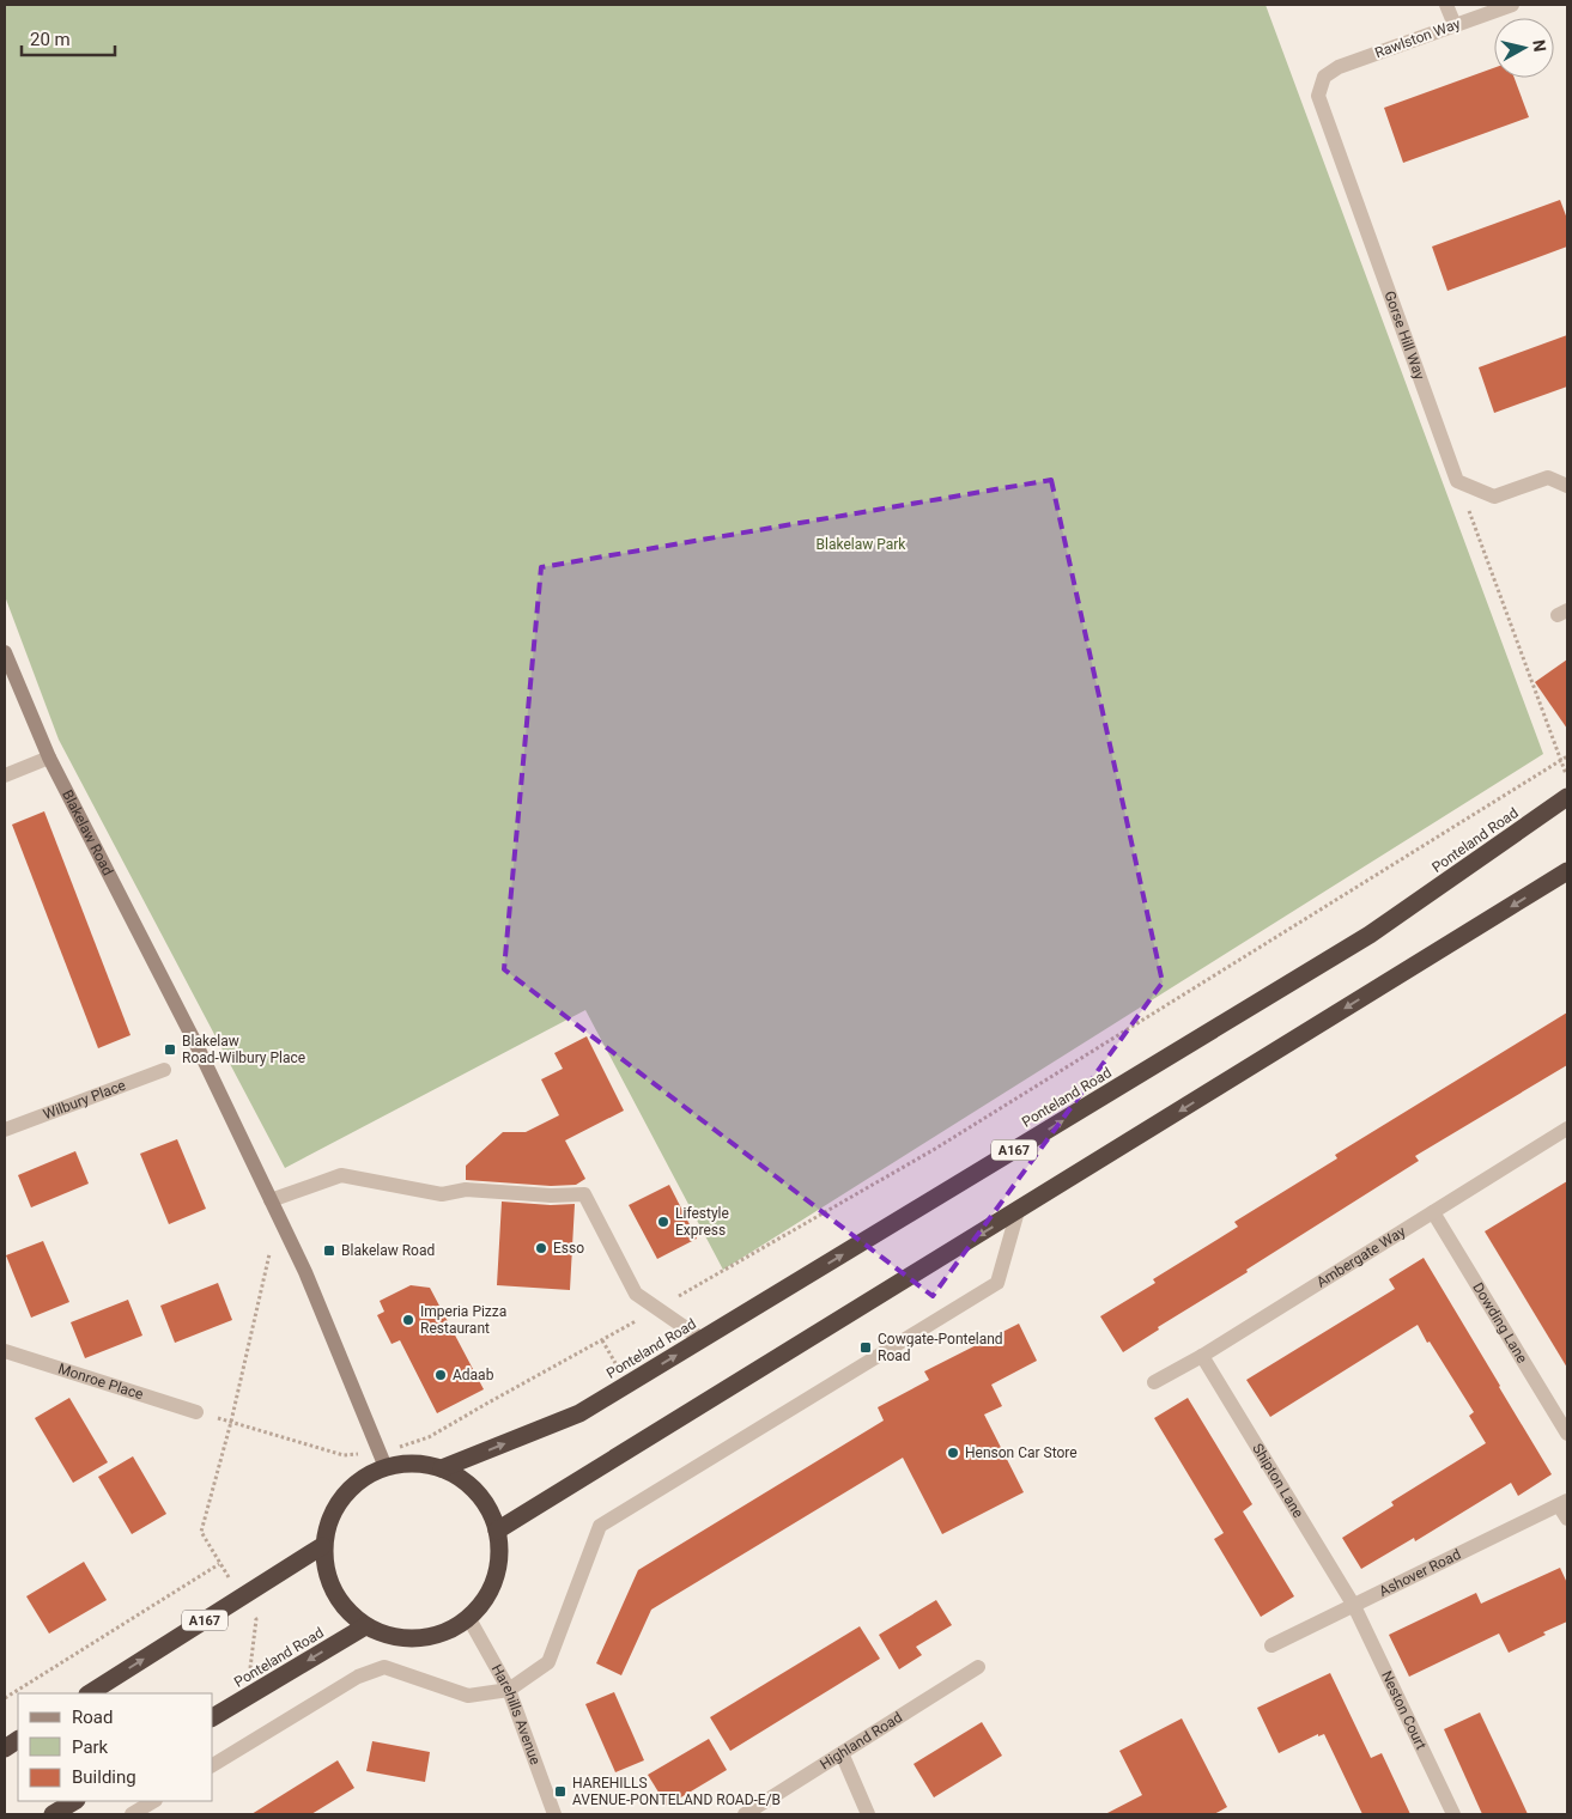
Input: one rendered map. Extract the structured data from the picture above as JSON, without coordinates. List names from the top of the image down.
{
  "streets": {
    "highway": ["Ponteland Road", "A167"],
    "street": [
      "Rawlston Way",
      "Gorse Hill Way",
      "Blakelaw Road",
      "Wilbury Place",
      "Ambergate Way",
      "Dowding Lane",
      "Monroe Place",
      "Shipton Lane",
      "Ashover Road",
      "Neston Court",
      "Harehills Avenue",
      "Highland Road"
    ]
  },
  "crossings": [
    ["Rawlston Way", "Gorse Hill Way"],
    ["Blakelaw Road", "Ponteland Road"],
    ["Blakelaw Road", "A167"],
    ["Blakelaw Road", "Harehills Avenue"],
    ["Ponteland Road", "A167"],
    ["Ponteland Road", "Harehills Avenue"],
    ["A167", "Harehills Avenue"],
    ["Ambergate Way", "Dowding Lane"],
    ["Ambergate Way", "Shipton Lane"],
    ["Shipton Lane", "Ashover Road"],
    ["Shipton Lane", "Neston Court"],
    ["Ashover Road", "Neston Court"]
  ],
  "parks": ["Blakelaw Park"],
  "places": {
    "transit": [
      "Blakelaw Road-Wilbury Place",
      "Blakelaw Road",
      "Cowgate-Ponteland Road",
      "HAREHILLS AVENUE-PONTELAND ROAD-E/B"
    ],
    "other": [
      "Lifestyle Express",
      "Esso",
      "Imperia Pizza Restaurant",
      "Adaab",
      "Henson Car Store"
    ]
  },
  "legend": ["Road", "Park", "Building"],
  "scale_bar": "20 m",
  "north": "right"
}
